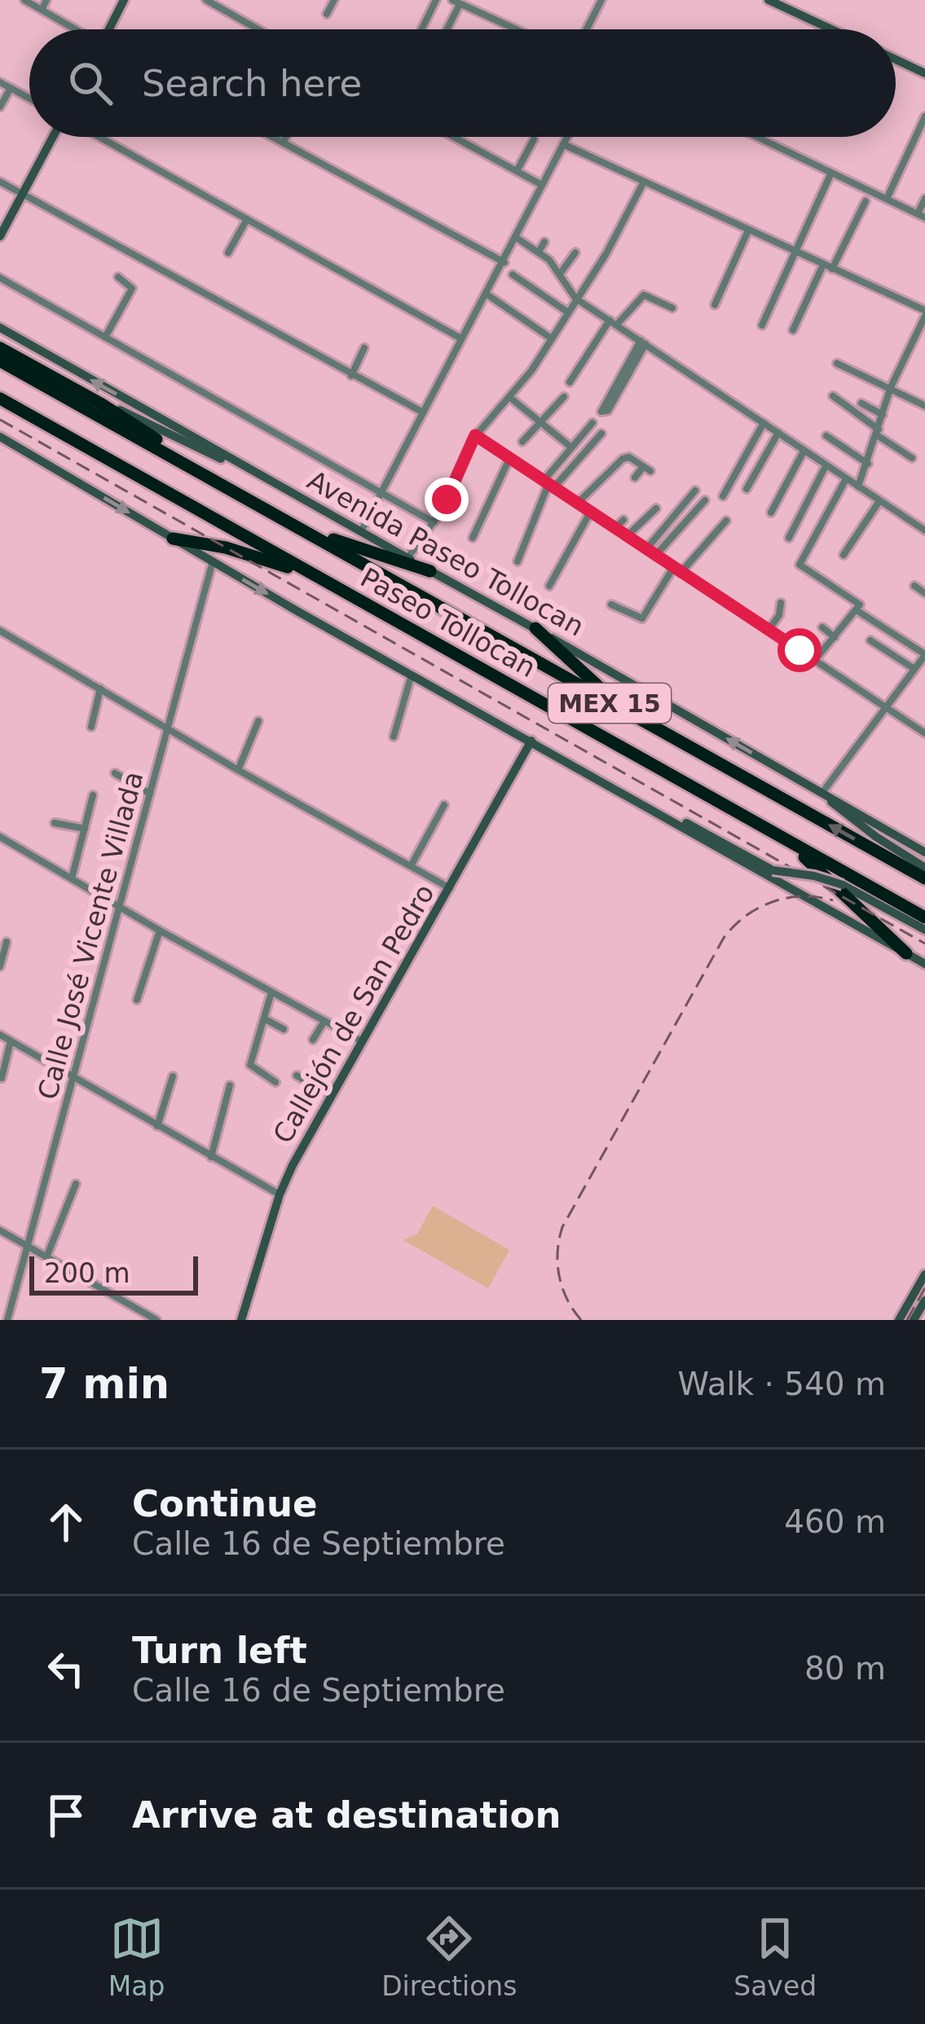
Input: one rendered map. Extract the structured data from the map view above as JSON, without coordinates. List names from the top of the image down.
{
  "streets": {
    "highway": ["Paseo Tollocan", "MEX 15"],
    "main road": ["Avenida Paseo Tollocan", "Callejón de San Pedro"],
    "street": ["Calle José Vicente Villada"]
  },
  "one_way": ["Avenida Paseo Tollocan"],
  "scale_bar": "200 m",
  "page": {
    "search": "Search here",
    "scale": "200 m",
    "heading": ["7 min", "Walk · 540 m"],
    "list": [
      ["Continue", "Calle 16 de Septiembre", "460 m"],
      ["Turn left", "Calle 16 de Septiembre", "80 m"],
      "Arrive at destination"
    ],
    "nav": ["Map", "Directions", "Saved"]
  }
}
